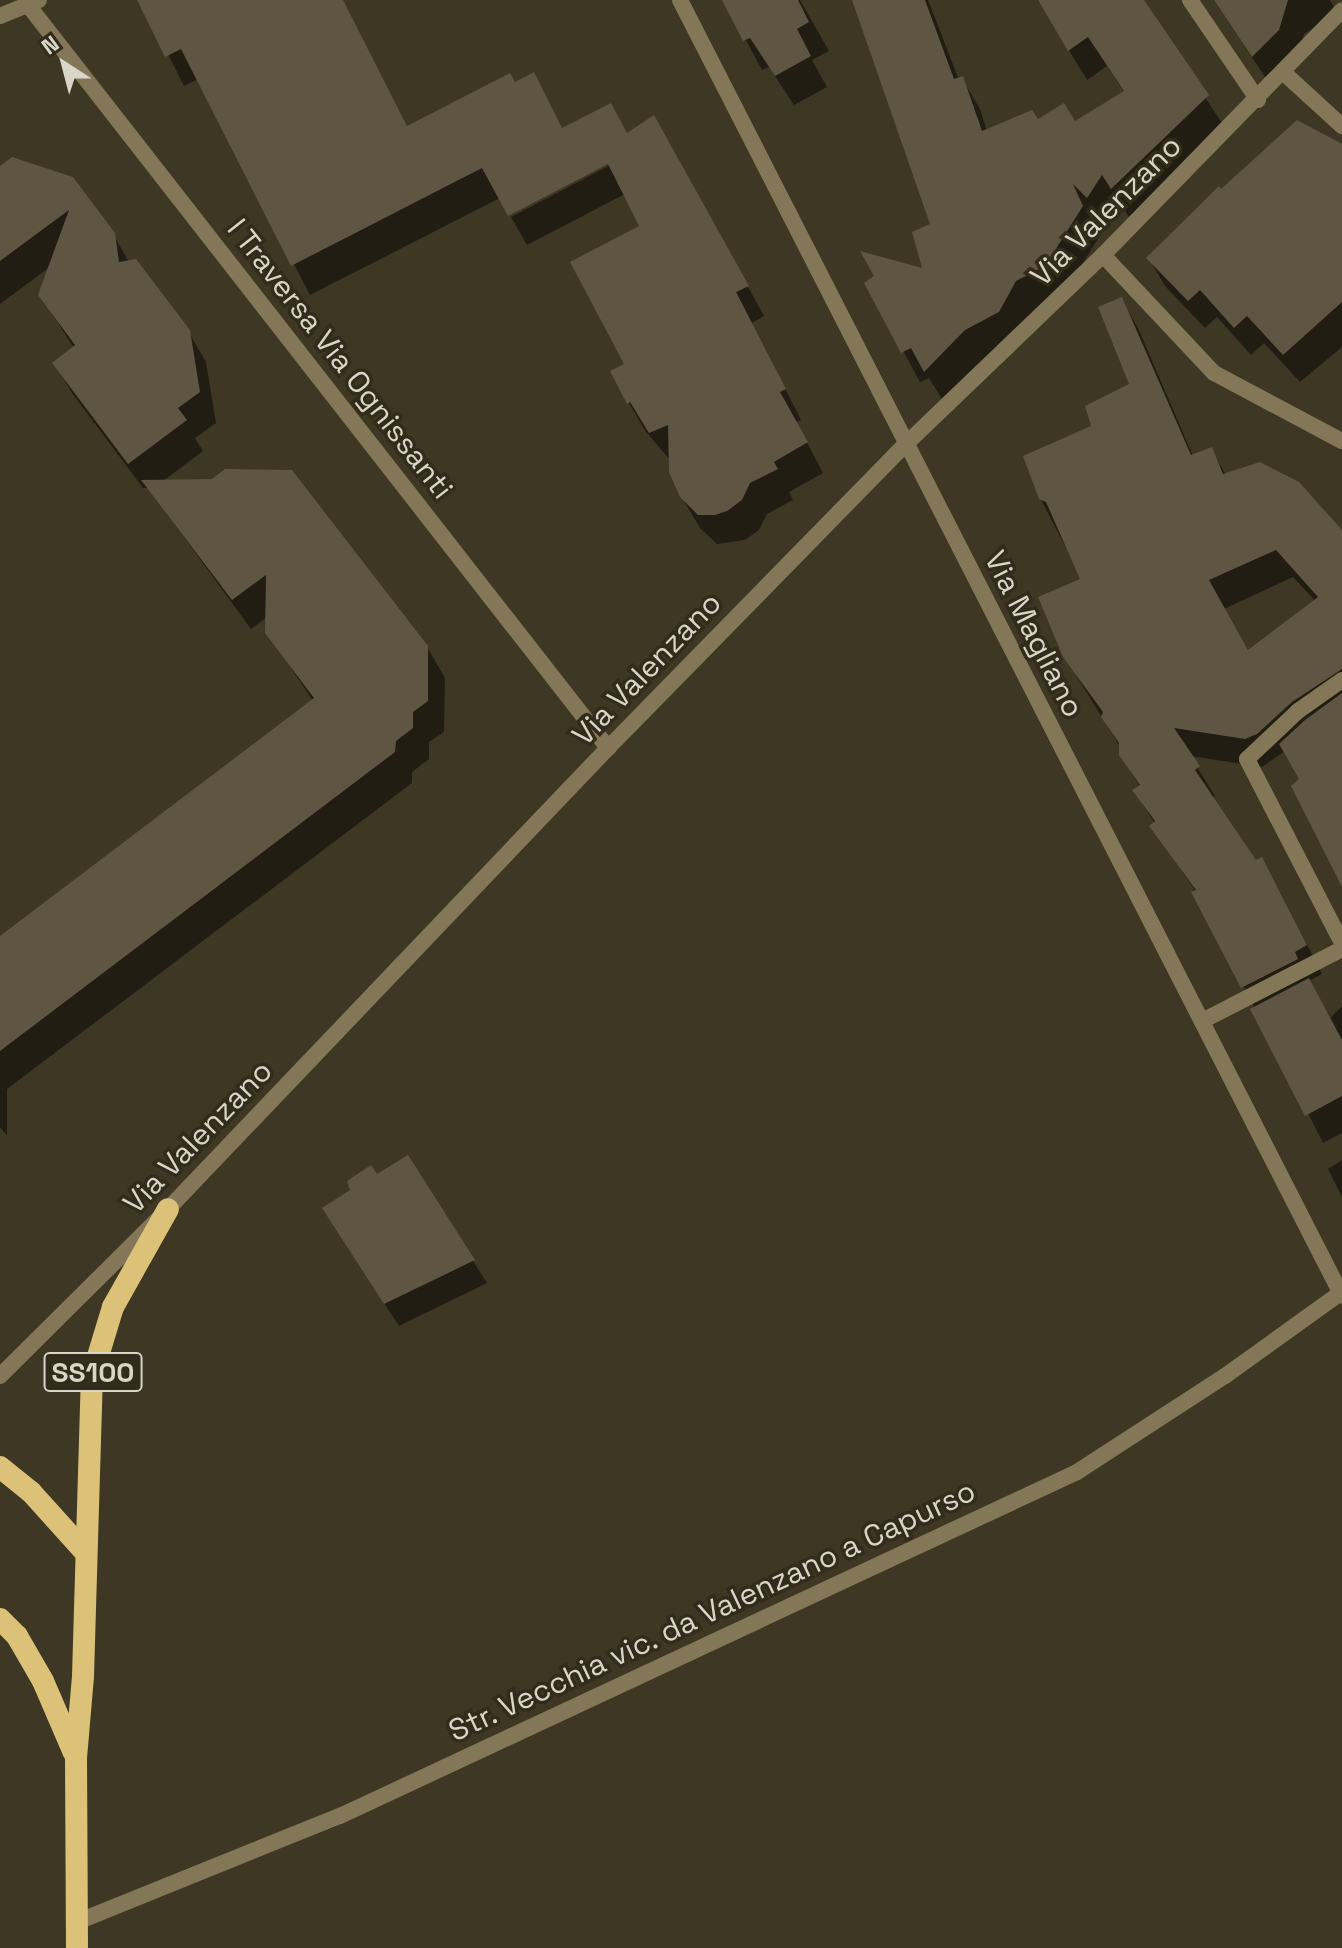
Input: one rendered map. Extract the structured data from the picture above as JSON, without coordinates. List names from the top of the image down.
{
  "streets": {
    "highway": ["SS100"],
    "street": [
      "Via Valenzano",
      "I Traversa Via Ognissanti",
      "Via Magliano",
      "Str. Vecchia vic. da Valenzano a Capurso"
    ]
  },
  "crossings": [
    ["Via Valenzano", "I Traversa Via Ognissanti"],
    ["Via Valenzano", "Via Magliano"],
    ["Via Valenzano", "SS100"],
    ["Via Magliano", "Str. Vecchia vic. da Valenzano a Capurso"],
    ["SS100", "Str. Vecchia vic. da Valenzano a Capurso"]
  ],
  "north": "top left"
}
